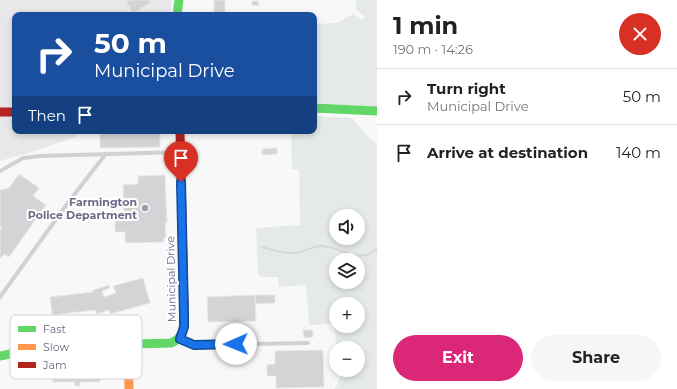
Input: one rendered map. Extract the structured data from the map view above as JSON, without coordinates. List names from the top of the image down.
{
  "streets": {
    "main road": ["Municipal Drive"]
  },
  "places": ["Farmington Police Department"],
  "legend": ["Fast", "Slow", "Jam"],
  "page": {
    "heading": ["1 min", "190 m · 14:26"],
    "turn": ["50 m", "Municipal Drive"],
    "list": [
      {
        "name": "Turn right",
        "note": "Municipal Drive",
        "value": "50 m"
      },
      {
        "name": "Arrive at destination",
        "value": "140 m"
      }
    ],
    "then": "Then",
    "map_buttons": ["+", "−"],
    "buttons": ["Exit", "Share"]
  }
}
